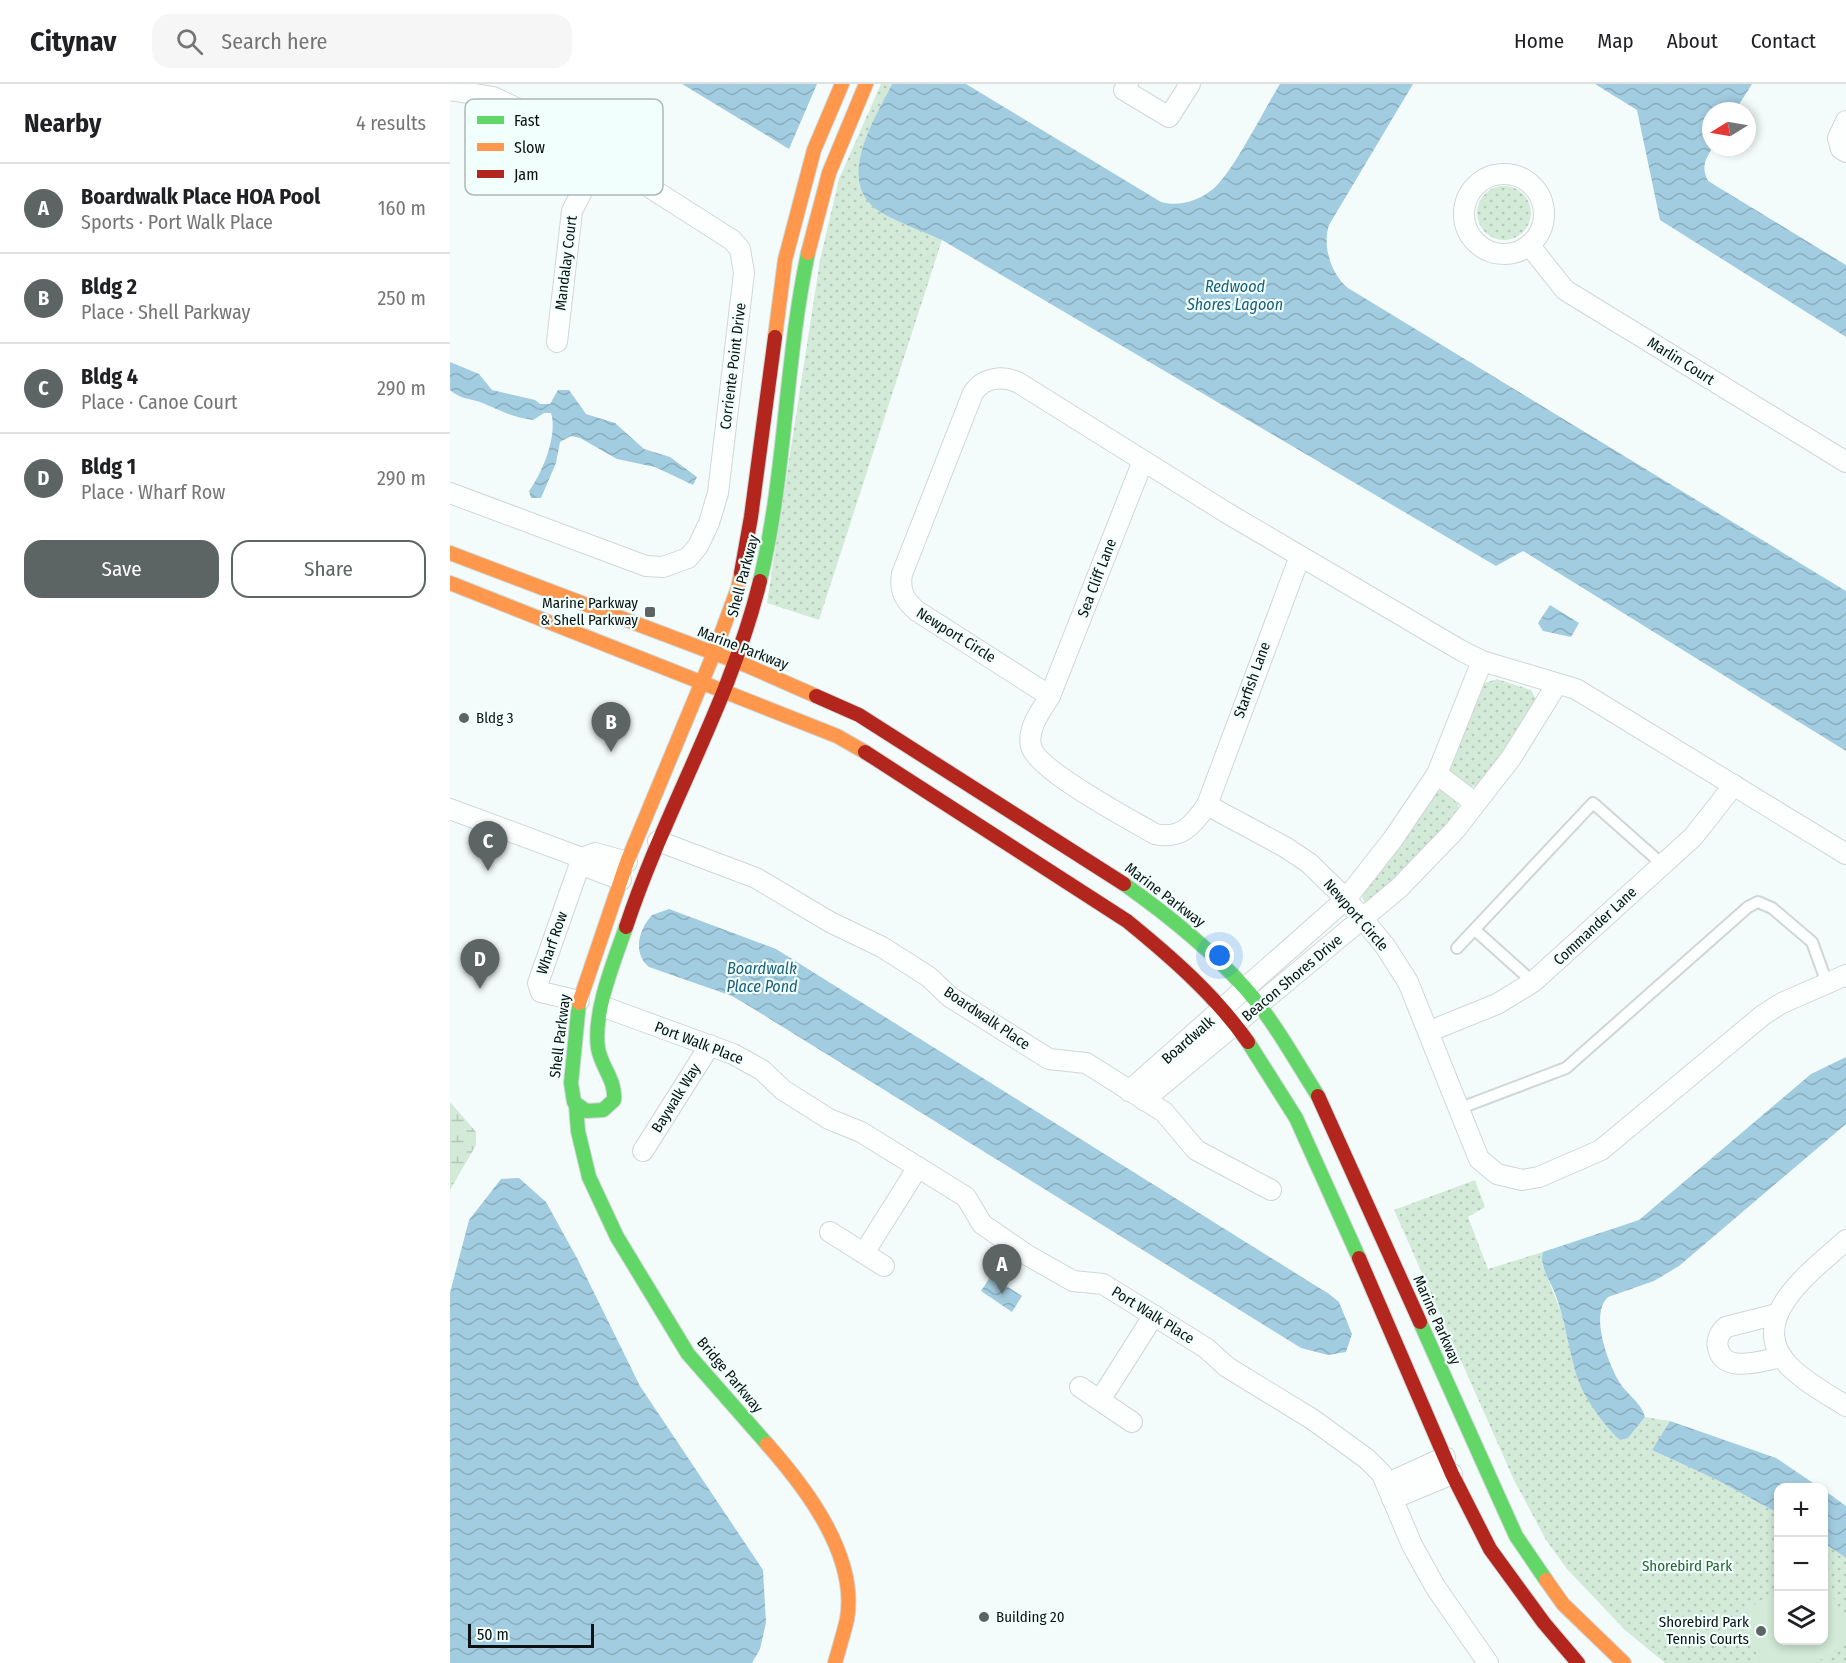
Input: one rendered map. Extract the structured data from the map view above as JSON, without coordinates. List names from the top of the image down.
{
  "streets": {
    "main road": ["Shell Parkway", "Marine Parkway", "Bridge Parkway"],
    "street": [
      "Mandalay Court",
      "Marlin Court",
      "Corriente Point Drive",
      "Sea Cliff Lane",
      "Newport Circle",
      "Starfish Lane",
      "Commander Lane",
      "Wharf Row",
      "Beacon Shores Drive",
      "Boardwalk Place",
      "Boardwalk",
      "Port Walk Place",
      "Baywalk Way"
    ]
  },
  "crossings": [
    ["Shell Parkway", "Marine Parkway"],
    ["Shell Parkway", "Wharf Row"],
    ["Shell Parkway", "Boardwalk Place"],
    ["Shell Parkway", "Port Walk Place"],
    ["Shell Parkway", "Bridge Parkway"],
    ["Sea Cliff Lane", "Newport Circle"],
    ["Newport Circle", "Starfish Lane"],
    ["Newport Circle", "Commander Lane"],
    ["Newport Circle", "Beacon Shores Drive"],
    ["Marine Parkway", "Beacon Shores Drive"],
    ["Marine Parkway", "Boardwalk"],
    ["Beacon Shores Drive", "Boardwalk"],
    ["Boardwalk Place", "Boardwalk"],
    ["Port Walk Place", "Baywalk Way"]
  ],
  "water": ["Redwood Shores Lagoon", "Boardwalk Place Pond"],
  "parks": ["Shorebird Park"],
  "places": {
    "transit": ["Marine Parkway & Shell Parkway"],
    "other": ["Bldg 3", "Building 20", "Shorebird Park Tennis Courts"]
  },
  "legend": ["Fast", "Slow", "Jam"],
  "scale_bar": "50 m",
  "north": "left",
  "page": {
    "header": "Citynav",
    "search": "Search here",
    "nav": [
      "Home",
      "Map",
      "About",
      "Contact"
    ],
    "heading": ["Nearby", "4 results"],
    "list": [
      {
        "mark": "A",
        "name": "Boardwalk Place HOA Pool",
        "note": "Sports · Port Walk Place",
        "value": "160 m"
      },
      {
        "mark": "B",
        "name": "Bldg 2",
        "note": "Place · Shell Parkway",
        "value": "250 m"
      },
      {
        "mark": "C",
        "name": "Bldg 4",
        "note": "Place · Canoe Court",
        "value": "290 m"
      },
      {
        "mark": "D",
        "name": "Bldg 1",
        "note": "Place · Wharf Row",
        "value": "290 m"
      }
    ],
    "buttons": ["Save", "Share"],
    "pins": [
      "B",
      "C",
      "D",
      "A"
    ],
    "map_buttons": ["+", "−"],
    "scale": "50 m"
  }
}
